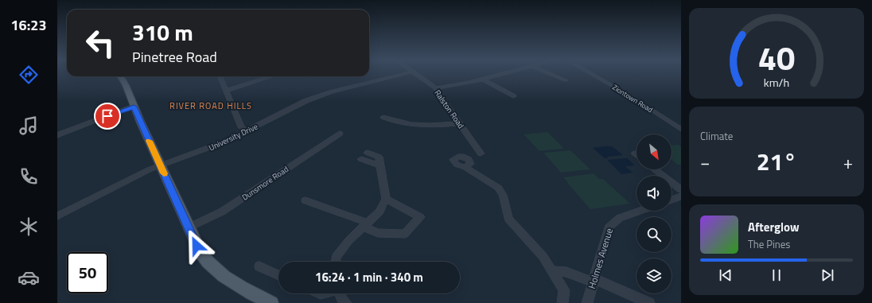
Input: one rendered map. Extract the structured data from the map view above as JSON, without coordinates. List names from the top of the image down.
{
  "streets": {
    "street": [
      "Ziontown Road",
      "Ralston Road",
      "University Drive",
      "Dunsmore Road",
      "Holmes Avenue"
    ]
  },
  "districts": ["RIVER ROAD HILLS"],
  "north": "bottom right",
  "page": {
    "tabs": "16:23",
    "turn": ["310 m", "Pinetree Road"],
    "tile": "Climate",
    "heat": ["−", "21°", "+"],
    "song": ["Afterglow", "The Pines"],
    "limit": "50",
    "trip": "16:24 · 1 min · 340 m",
    "gauge": ["40", "km/h"]
  }
}
